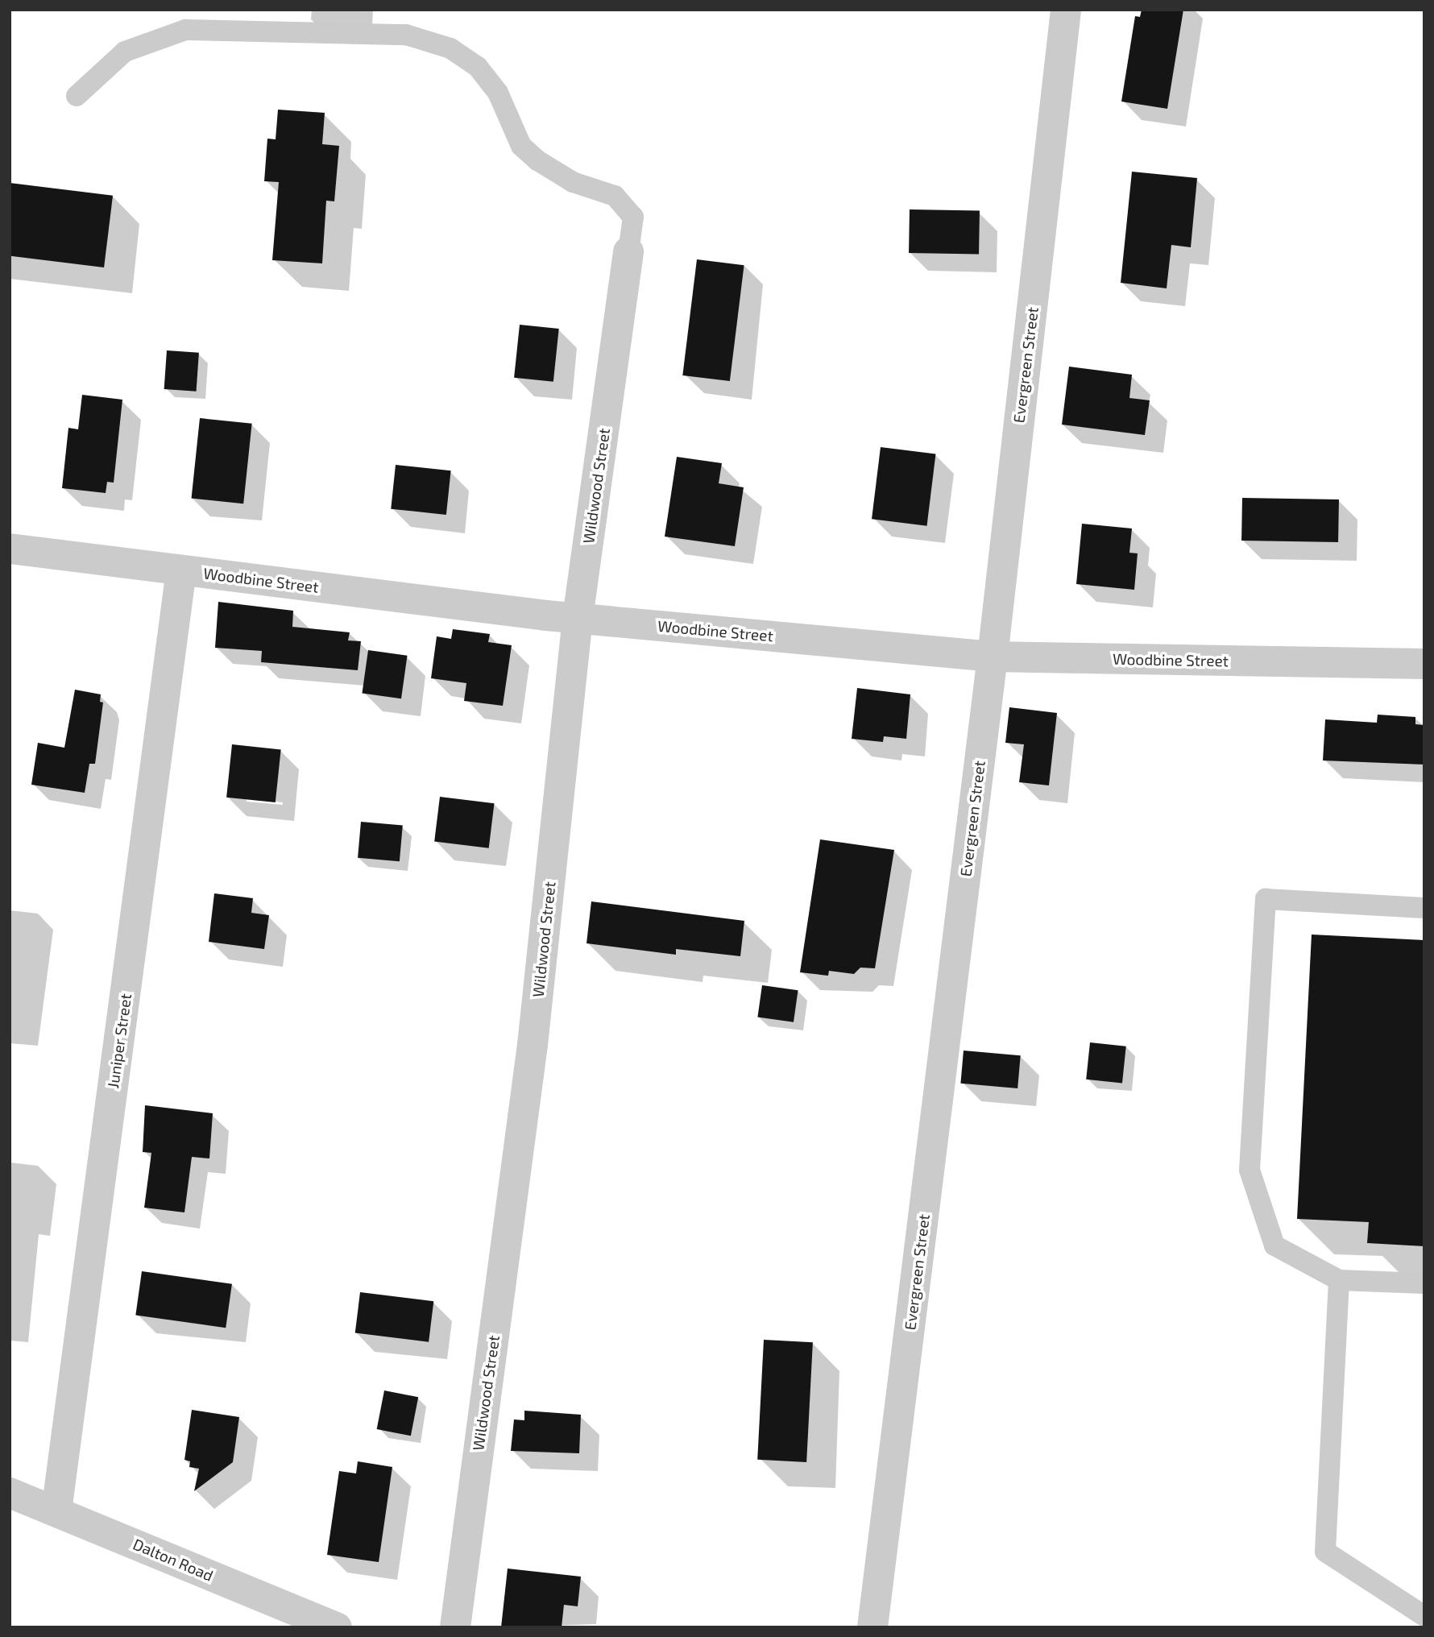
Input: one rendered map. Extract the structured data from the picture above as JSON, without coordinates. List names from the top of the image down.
{
  "streets": {
    "street": [
      "Evergreen Street",
      "Wildwood Street",
      "Woodbine Street",
      "Juniper Street",
      "Dalton Road"
    ]
  },
  "crossings": [
    ["Evergreen Street", "Woodbine Street"],
    ["Wildwood Street", "Woodbine Street"],
    ["Woodbine Street", "Juniper Street"],
    ["Juniper Street", "Dalton Road"]
  ]
}
